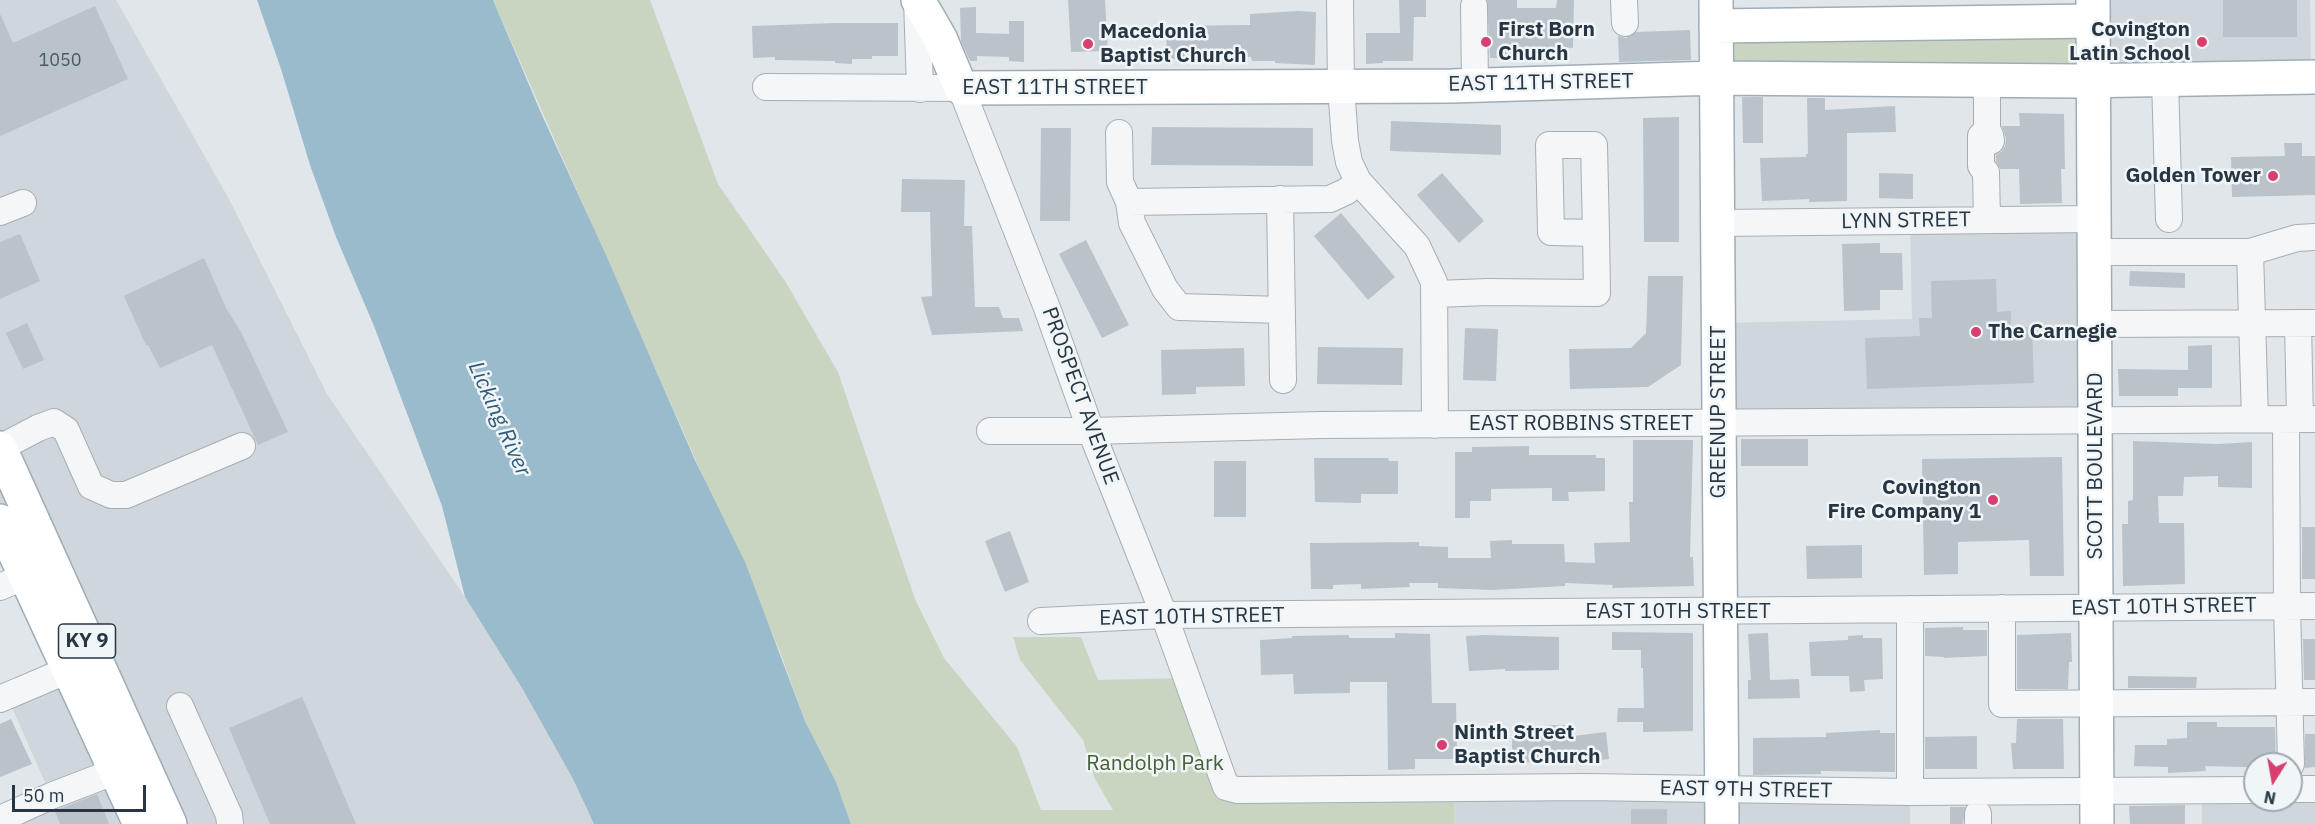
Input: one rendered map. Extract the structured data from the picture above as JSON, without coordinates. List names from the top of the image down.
{
  "streets": {
    "main road": [
      "EAST 11TH STREET",
      "PROSPECT AVENUE",
      "GREENUP STREET",
      "SCOTT BOULEVARD",
      "KY 9"
    ],
    "street": [
      "LYNN STREET",
      "EAST ROBBINS STREET",
      "EAST 10TH STREET",
      "EAST 9TH STREET"
    ]
  },
  "crossings": [
    ["EAST 11TH STREET", "PROSPECT AVENUE"],
    ["EAST 11TH STREET", "GREENUP STREET"],
    ["EAST 11TH STREET", "SCOTT BOULEVARD"],
    ["LYNN STREET", "GREENUP STREET"],
    ["LYNN STREET", "SCOTT BOULEVARD"],
    ["PROSPECT AVENUE", "EAST ROBBINS STREET"],
    ["PROSPECT AVENUE", "EAST 10TH STREET"],
    ["PROSPECT AVENUE", "EAST 9TH STREET"],
    ["GREENUP STREET", "EAST ROBBINS STREET"],
    ["GREENUP STREET", "EAST 10TH STREET"],
    ["GREENUP STREET", "EAST 9TH STREET"],
    ["EAST ROBBINS STREET", "SCOTT BOULEVARD"],
    ["SCOTT BOULEVARD", "EAST 10TH STREET"],
    ["SCOTT BOULEVARD", "EAST 9TH STREET"]
  ],
  "water": ["Licking River"],
  "parks": ["Randolph Park"],
  "places": [
    "First Born Church",
    "Covington Latin School",
    "Macedonia Baptist Church",
    "Golden Tower",
    "The Carnegie",
    "Covington Fire Company 1",
    "Ninth Street Baptist Church"
  ],
  "house_numbers": ["1050"],
  "scale_bar": "50 m",
  "north": "bottom"
}
